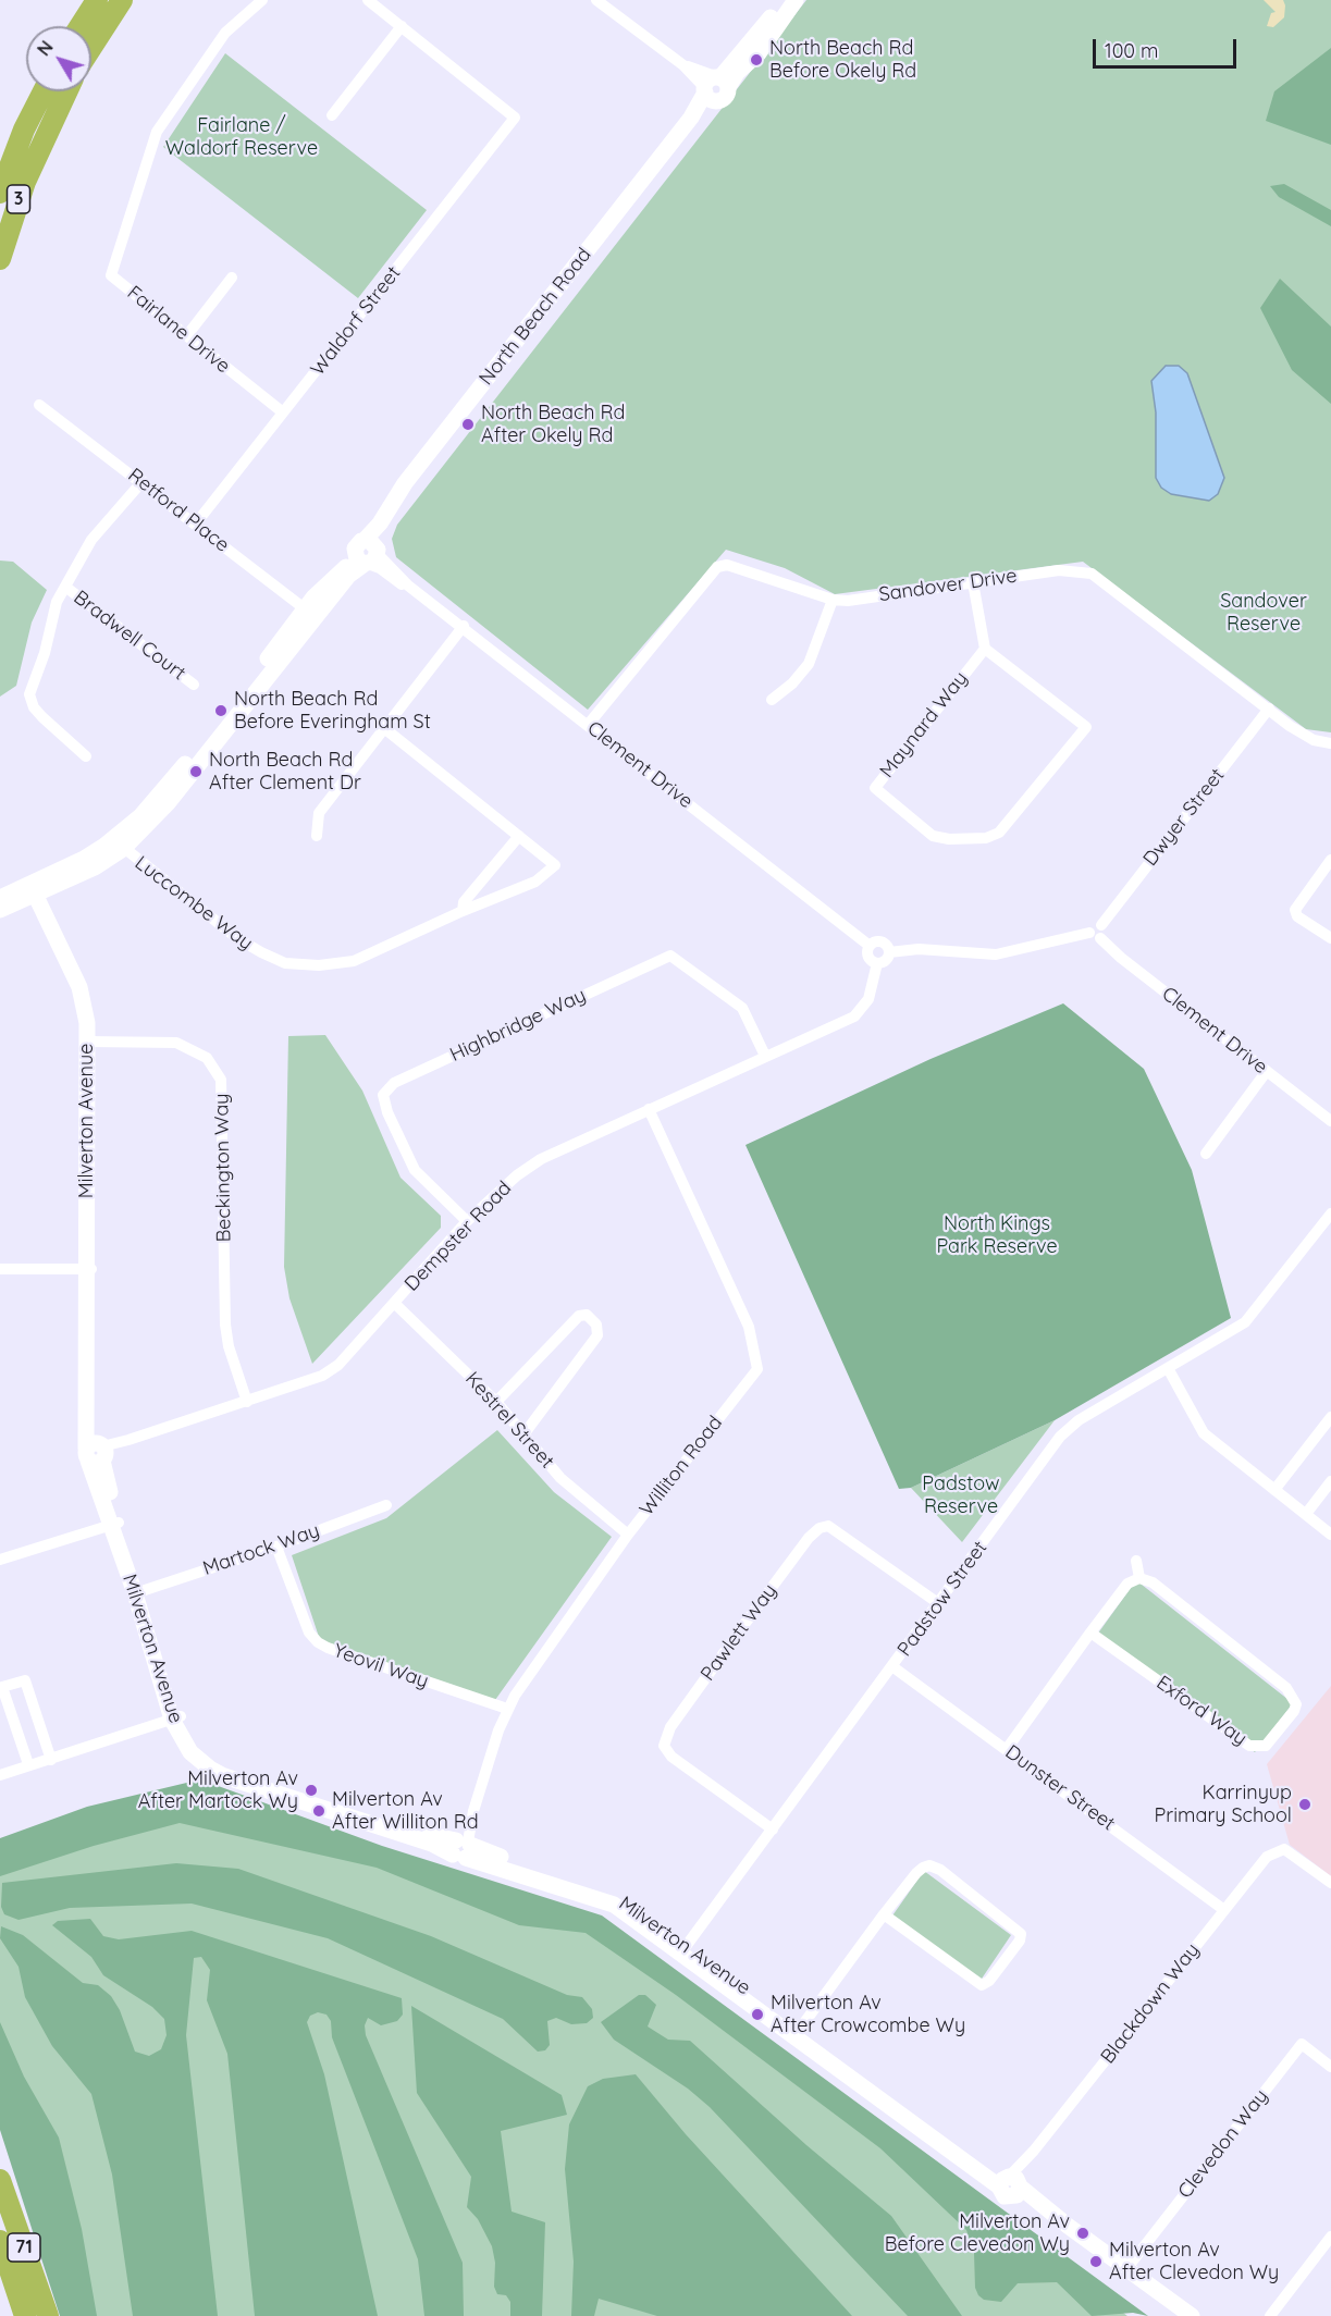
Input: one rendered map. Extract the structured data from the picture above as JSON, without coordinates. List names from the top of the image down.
{
  "streets": {
    "highway": ["3", "71"],
    "street": [
      "North Beach Road",
      "Waldorf Street",
      "Fairlane Drive",
      "Retford Place",
      "Sandover Drive",
      "Bradwell Court",
      "Maynard Way",
      "Clement Drive",
      "Dwyer Street",
      "Luccombe Way",
      "Highbridge Way",
      "Milverton Avenue",
      "Beckington Way",
      "Dempster Road",
      "Kestrel Street",
      "Williton Road",
      "Martock Way",
      "Padstow Street",
      "Pawlett Way",
      "Yeovil Way",
      "Exford Way",
      "Dunster Street",
      "Blackdown Way",
      "Clevedon Way"
    ]
  },
  "crossings": [
    ["North Beach Road", "Retford Place"],
    ["North Beach Road", "Clement Drive"],
    ["North Beach Road", "Luccombe Way"],
    ["North Beach Road", "Milverton Avenue"],
    ["Waldorf Street", "Fairlane Drive"],
    ["Waldorf Street", "Retford Place"],
    ["Sandover Drive", "Clement Drive"],
    ["Sandover Drive", "Dwyer Street"],
    ["Clement Drive", "Dwyer Street"],
    ["Clement Drive", "Dempster Road"],
    ["Highbridge Way", "Dempster Road"],
    ["Milverton Avenue", "Beckington Way"],
    ["Milverton Avenue", "Dempster Road"],
    ["Milverton Avenue", "Williton Road"],
    ["Milverton Avenue", "Martock Way"],
    ["Milverton Avenue", "Padstow Street"],
    ["Milverton Avenue", "Blackdown Way"],
    ["Milverton Avenue", "Clevedon Way"],
    ["Beckington Way", "Dempster Road"],
    ["Dempster Road", "Kestrel Street"],
    ["Dempster Road", "Williton Road"],
    ["Kestrel Street", "Williton Road"],
    ["Williton Road", "Yeovil Way"],
    ["Martock Way", "Yeovil Way"],
    ["Padstow Street", "Pawlett Way"],
    ["Padstow Street", "Dunster Street"],
    ["Dunster Street", "Blackdown Way"]
  ],
  "parks": [
    "Fairlane / Waldorf Reserve",
    "Sandover Reserve",
    "North Kings Park Reserve",
    "Padstow Reserve"
  ],
  "places": [
    "North Beach Rd Before Okely Rd",
    "North Beach Rd After Okely Rd",
    "North Beach Rd Before Everingham St",
    "North Beach Rd After Clement Dr",
    "Milverton Av After Martock Wy",
    "Karrinyup Primary School",
    "Milverton Av After Williton Rd",
    "Milverton Av After Crowcombe Wy",
    "Milverton Av Before Clevedon Wy",
    "Milverton Av After Clevedon Wy"
  ],
  "scale_bar": "100 m",
  "north": "top left"
}
